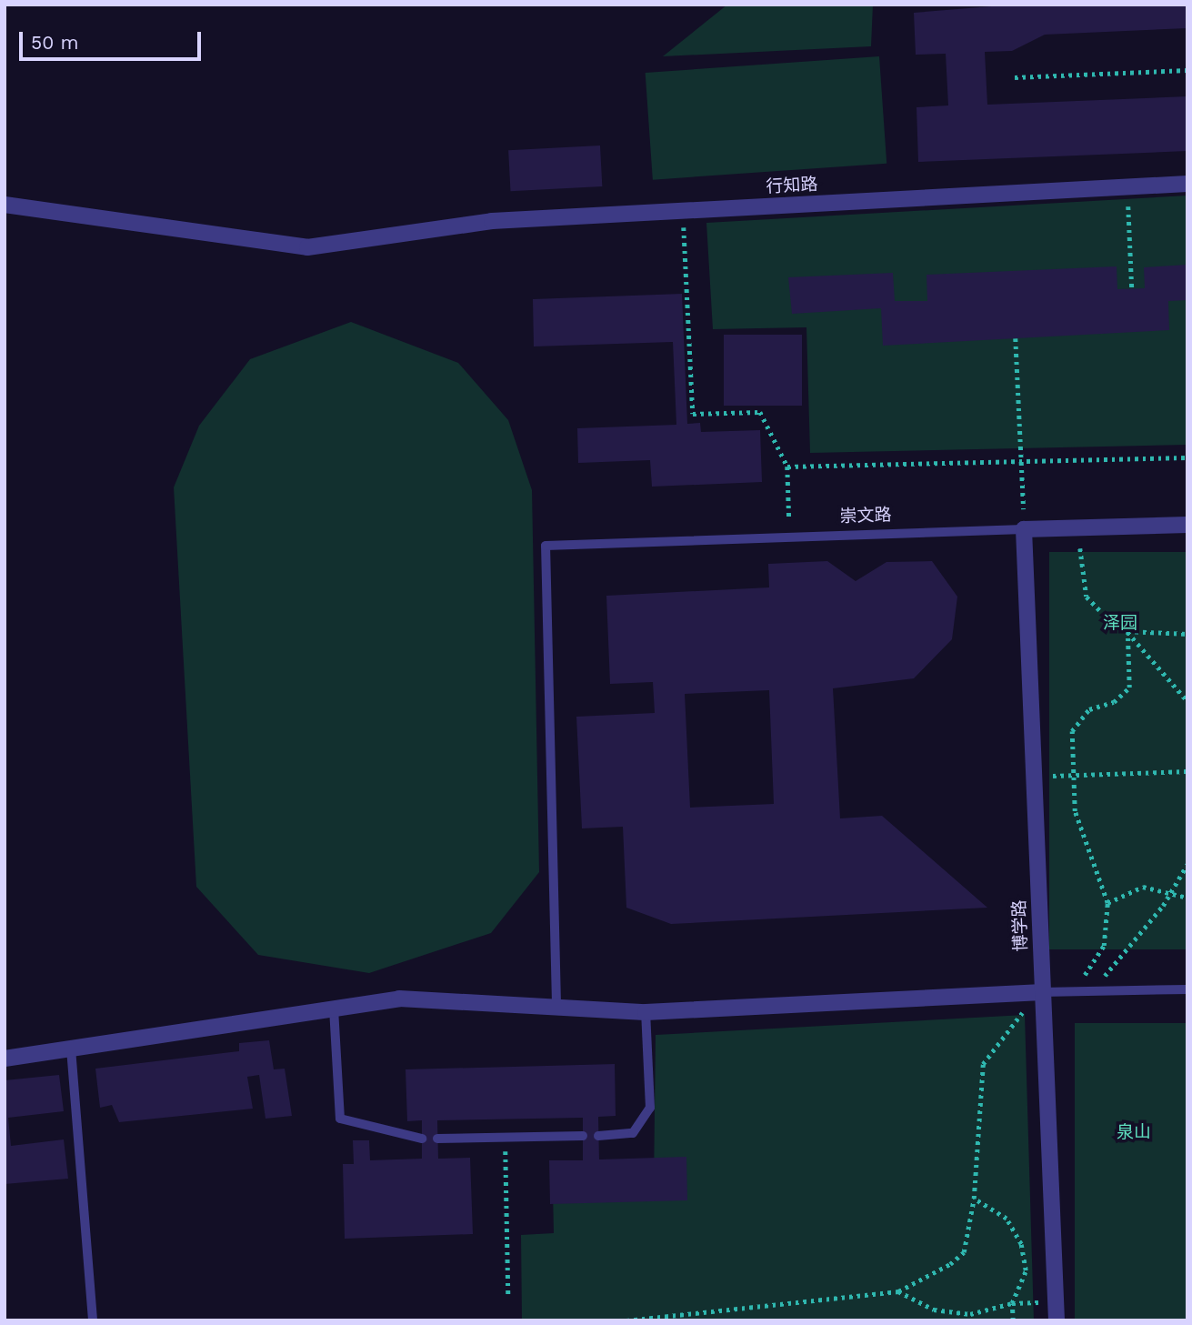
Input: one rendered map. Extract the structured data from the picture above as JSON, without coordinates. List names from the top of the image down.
{
  "streets": {
    "street": ["行知路", "崇文路", "博学路"]
  },
  "crossings": [
    ["崇文路", "博学路"]
  ],
  "parks": ["泽园", "泉山"],
  "scale_bar": "50 m"
}
